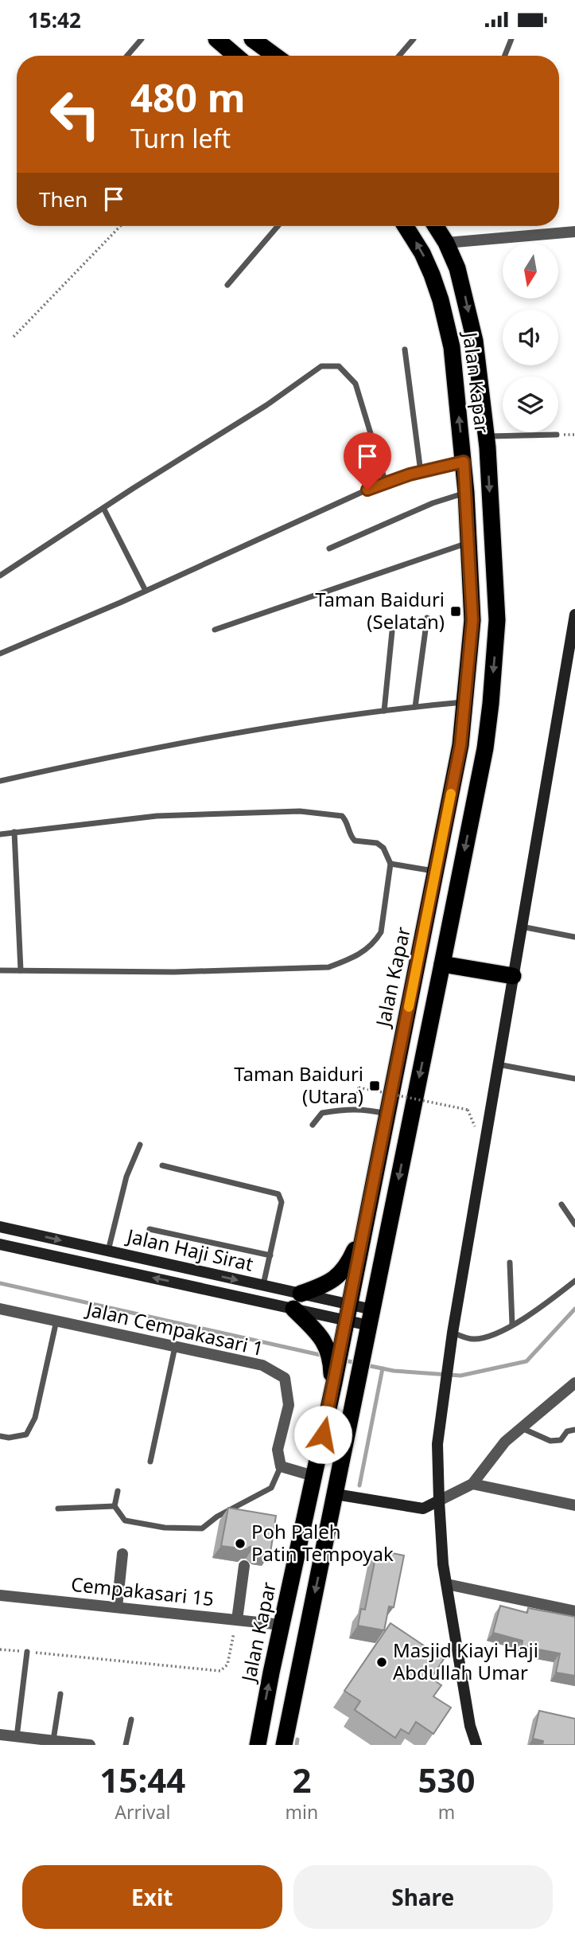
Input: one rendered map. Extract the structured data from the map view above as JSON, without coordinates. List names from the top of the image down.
{
  "streets": {
    "highway": ["Jalan Kapar"],
    "street": ["Jalan Haji Sirat", "Jalan Cempakasari 1", "Cempakasari 15"]
  },
  "crossings": [
    ["Jalan Kapar", "Jalan Haji Sirat"],
    ["Jalan Kapar", "Cempakasari 15"]
  ],
  "places": {
    "transit": ["Taman Baiduri (Selatan)", "Taman Baiduri (Utara)"],
    "other": ["Poh Paleh Patin Tempoyak", "Masjid Kiayi Haji Abdullah Umar"]
  },
  "north": "bottom",
  "page": {
    "status": "15:42",
    "turn": ["480 m", "Turn left"],
    "then": "Then",
    "eta": [
      "15:44",
      "Arrival",
      "2",
      "min",
      "530",
      "m"
    ],
    "buttons": ["Exit", "Share"]
  }
}
